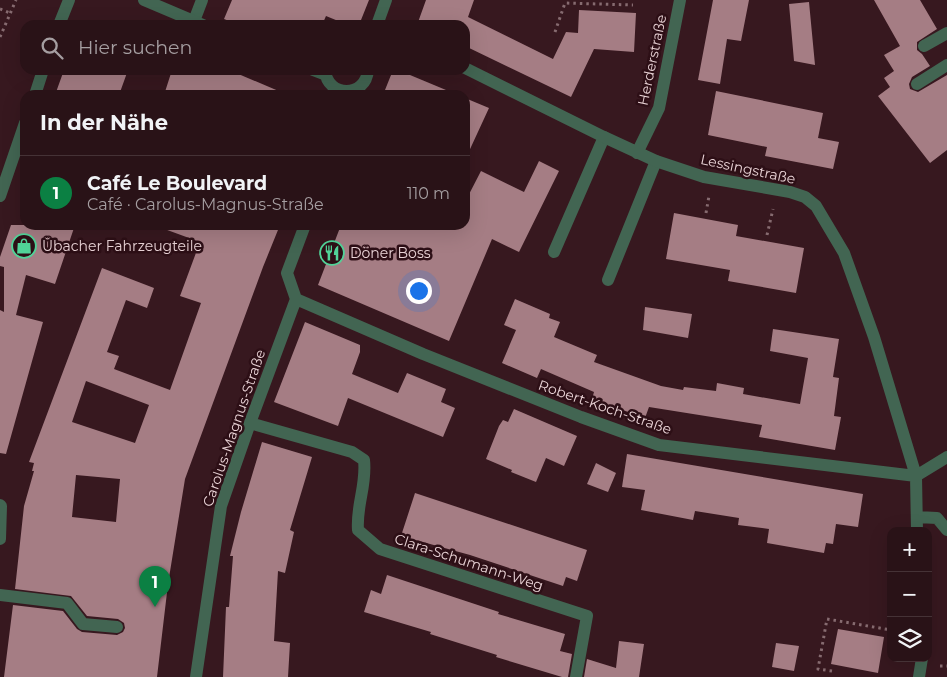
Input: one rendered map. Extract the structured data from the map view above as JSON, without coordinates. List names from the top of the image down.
{
  "streets": {
    "street": [
      "Herderstraße",
      "Lessingstraße",
      "Robert-Koch-Straße",
      "Carolus-Magnus-Straße",
      "Clara-Schumann-Weg"
    ]
  },
  "crossings": [
    ["Herderstraße", "Lessingstraße"],
    ["Lessingstraße", "Robert-Koch-Straße"],
    ["Robert-Koch-Straße", "Carolus-Magnus-Straße"],
    ["Carolus-Magnus-Straße", "Clara-Schumann-Weg"]
  ],
  "places": {
    "shop": ["Übacher Fahrzeugteile"],
    "restaurant": ["Döner Boss"]
  },
  "page": {
    "search": "Hier suchen",
    "heading": "In der Nähe",
    "list": [
      {
        "mark": "1",
        "name": "Café Le Boulevard",
        "note": "Café · Carolus-Magnus-Straße",
        "value": "110 m"
      }
    ],
    "map_buttons": ["+", "−"],
    "pins": "1"
  }
}
